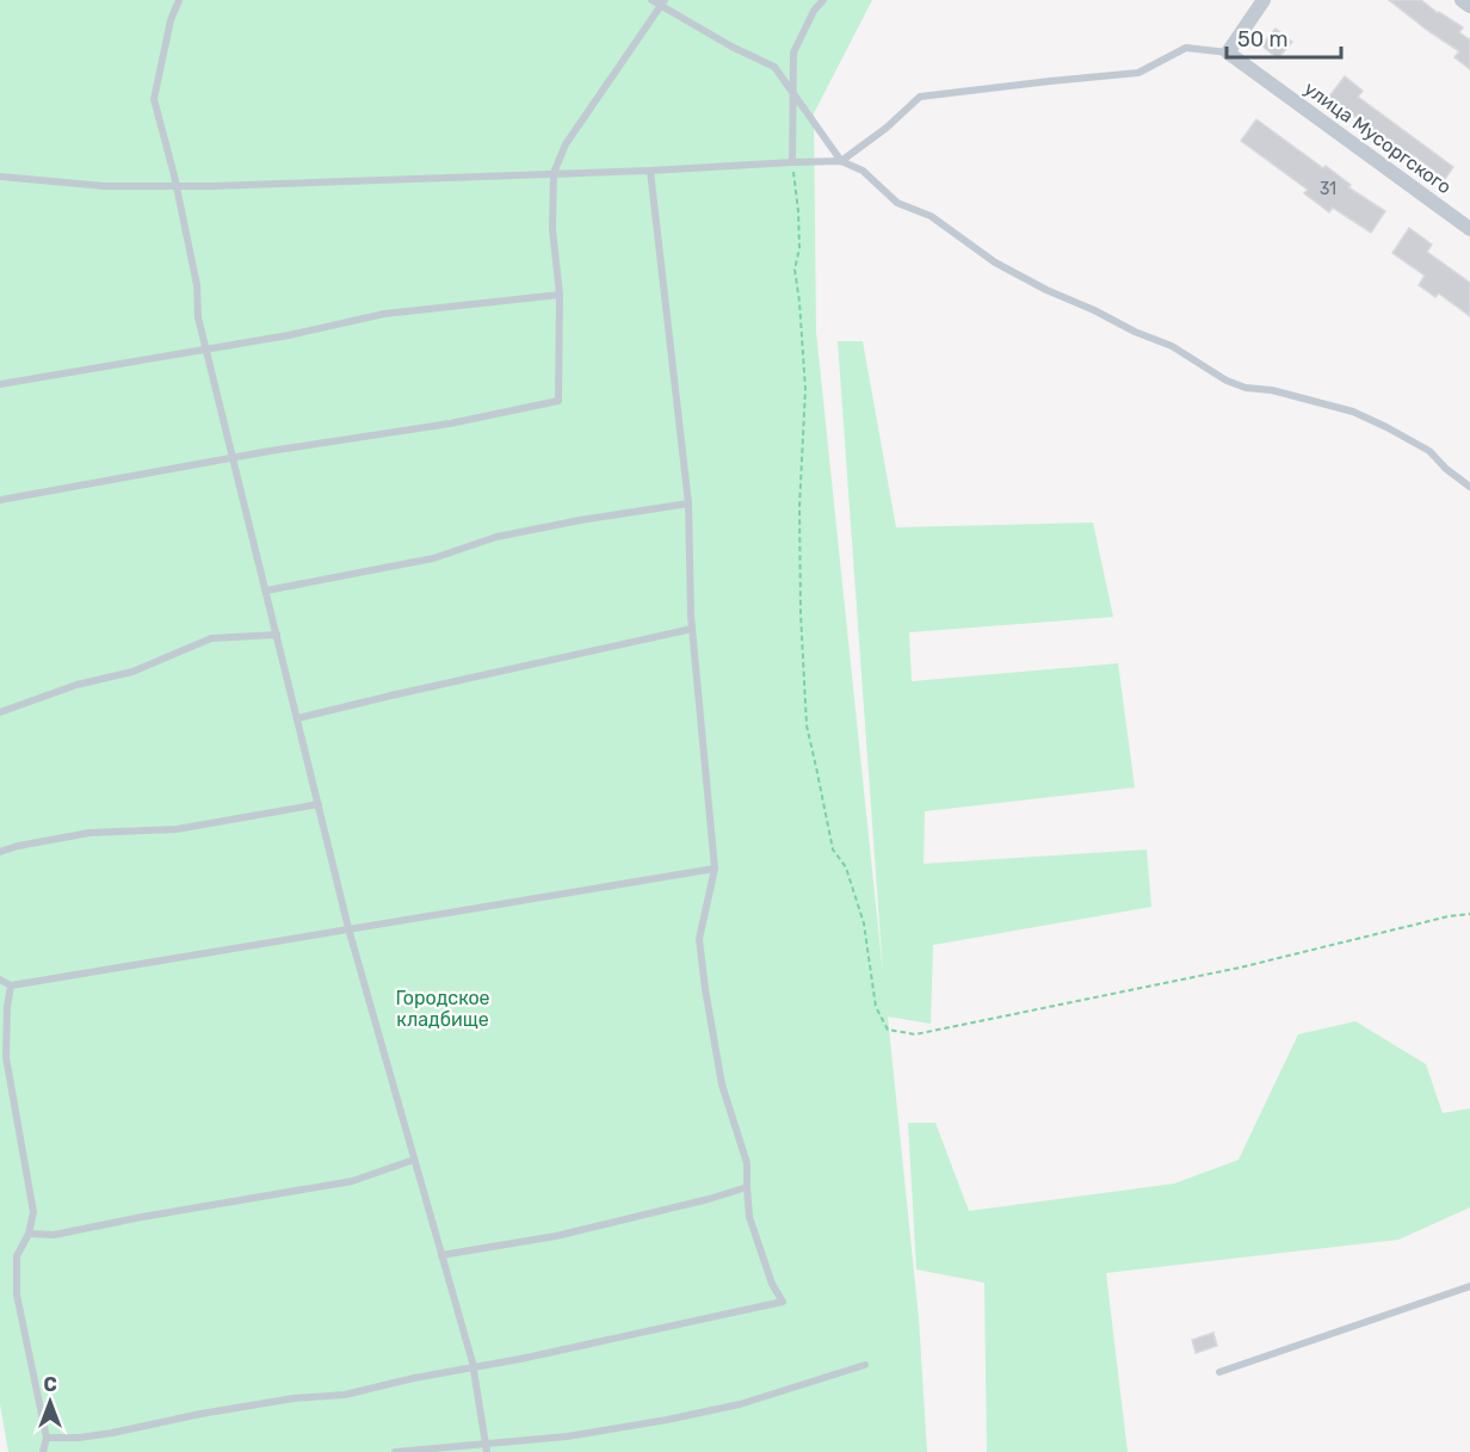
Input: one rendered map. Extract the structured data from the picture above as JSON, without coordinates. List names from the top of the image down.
{
  "streets": {
    "street": ["улица Мусоргского"]
  },
  "parks": ["Городское кладбище"],
  "house_numbers": ["31"],
  "scale_bar": "50 m",
  "north": "top"
}
